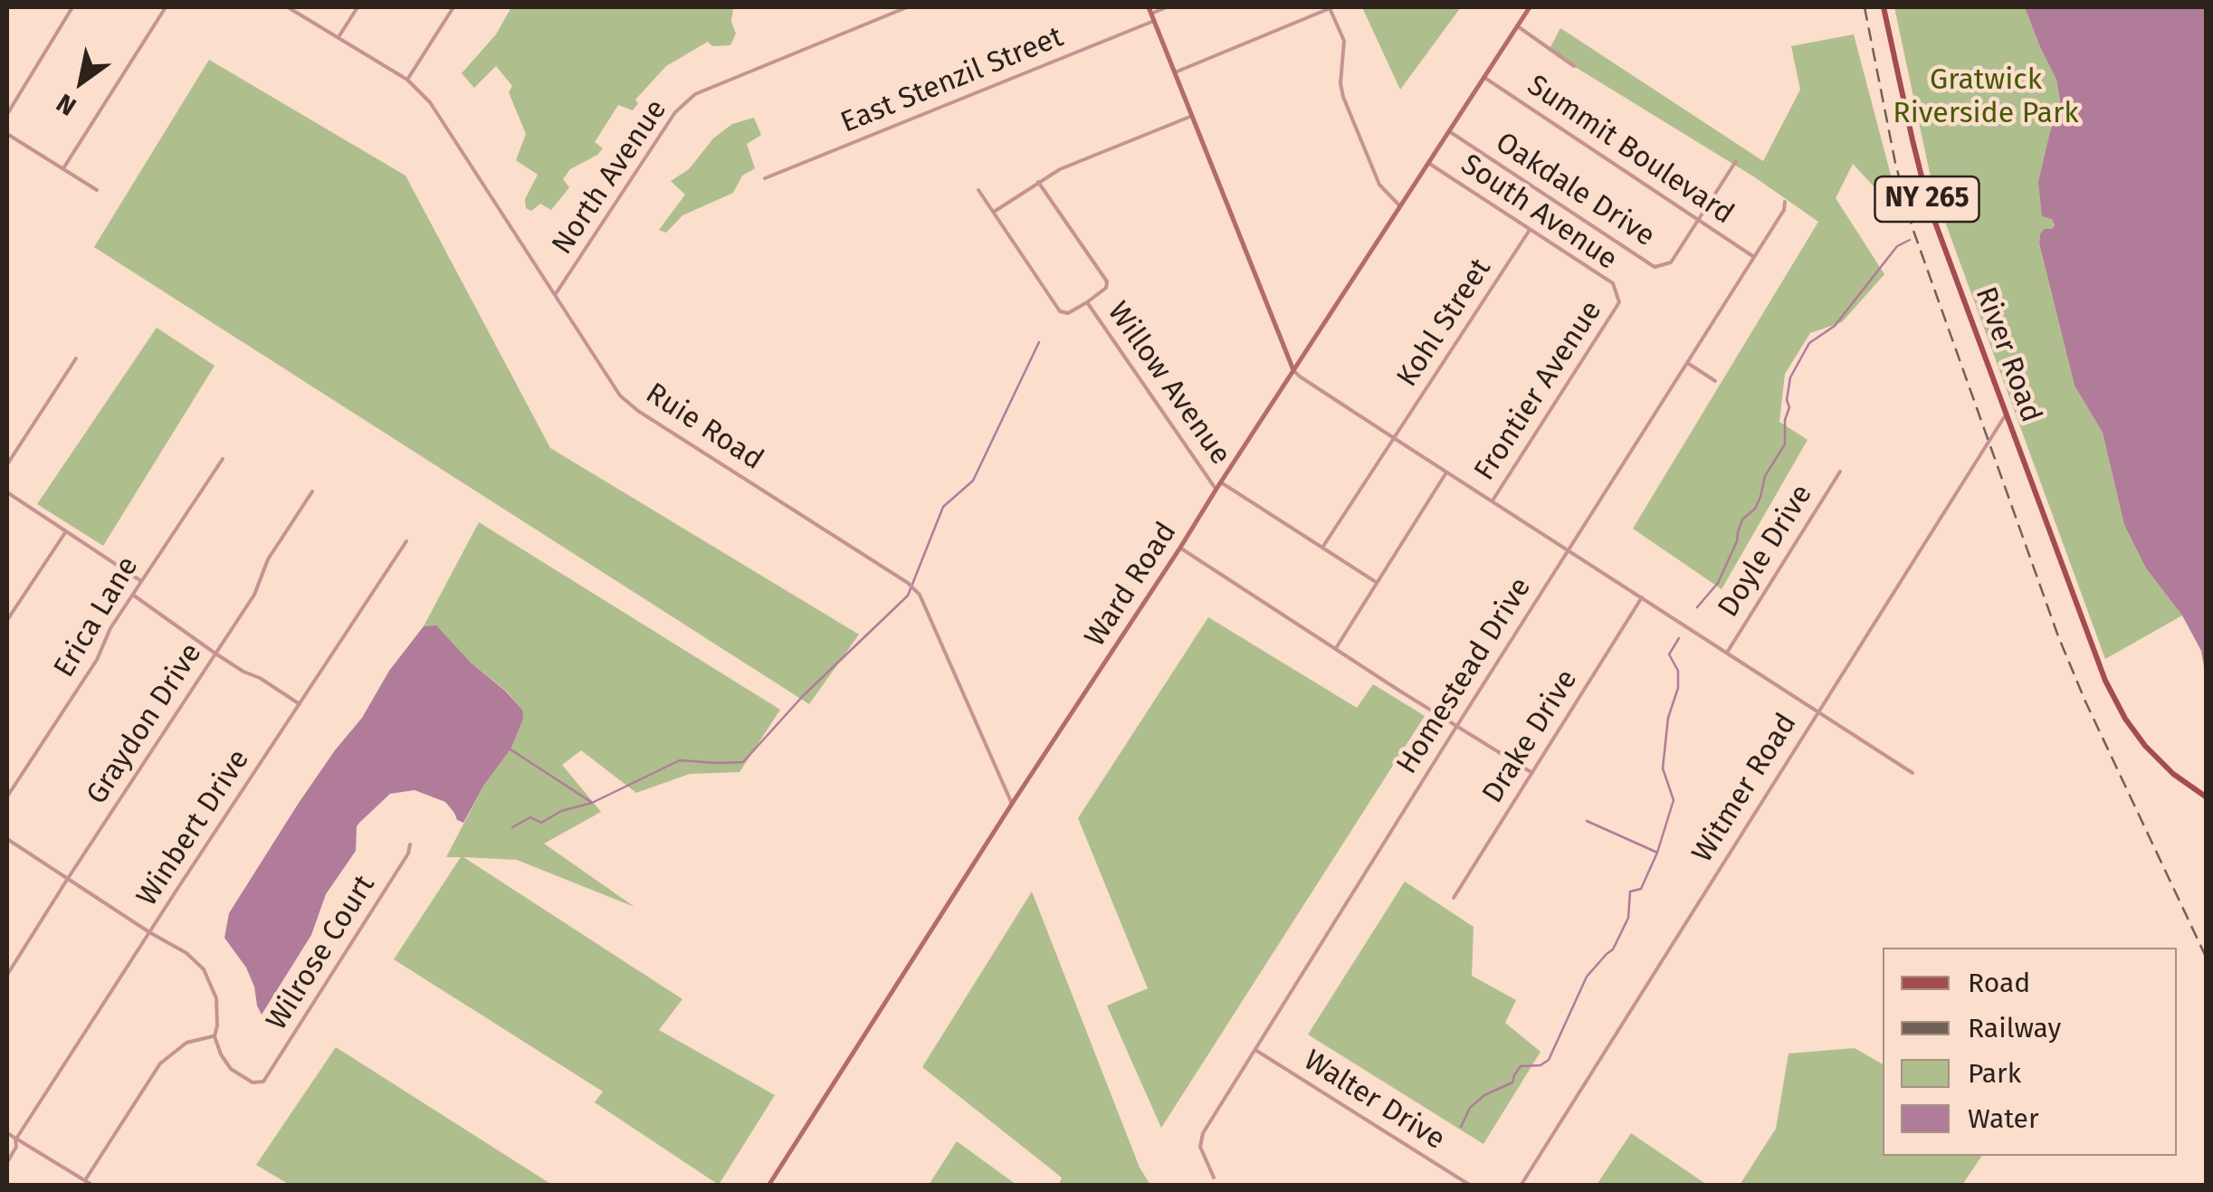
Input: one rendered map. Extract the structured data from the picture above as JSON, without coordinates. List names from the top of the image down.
{
  "streets": {
    "main road": ["NY 265", "River Road", "Ward Road"],
    "street": [
      "East Stenzil Street",
      "Summit Boulevard",
      "North Avenue",
      "Oakdale Drive",
      "South Avenue",
      "Kohl Street",
      "Willow Avenue",
      "Frontier Avenue",
      "Ruie Road",
      "Doyle Drive",
      "Erica Lane",
      "Homestead Drive",
      "Graydon Drive",
      "Drake Drive",
      "Witmer Road",
      "Winbert Drive",
      "Wilrose Court",
      "Walter Drive"
    ]
  },
  "crossings": [
    ["Summit Boulevard", "Oakdale Drive"],
    ["Summit Boulevard", "Ward Road"],
    ["Summit Boulevard", "Homestead Drive"],
    ["North Avenue", "Ruie Road"],
    ["Oakdale Drive", "Ward Road"],
    ["South Avenue", "Kohl Street"],
    ["South Avenue", "Frontier Avenue"],
    ["South Avenue", "Ward Road"],
    ["River Road", "Witmer Road"],
    ["Willow Avenue", "Ward Road"],
    ["Ruie Road", "Ward Road"],
    ["Homestead Drive", "Walter Drive"]
  ],
  "parks": ["Gratwick Riverside Park"],
  "legend": [
    "Road",
    "Railway",
    "Park",
    "Water"
  ],
  "north": "bottom left"
}
